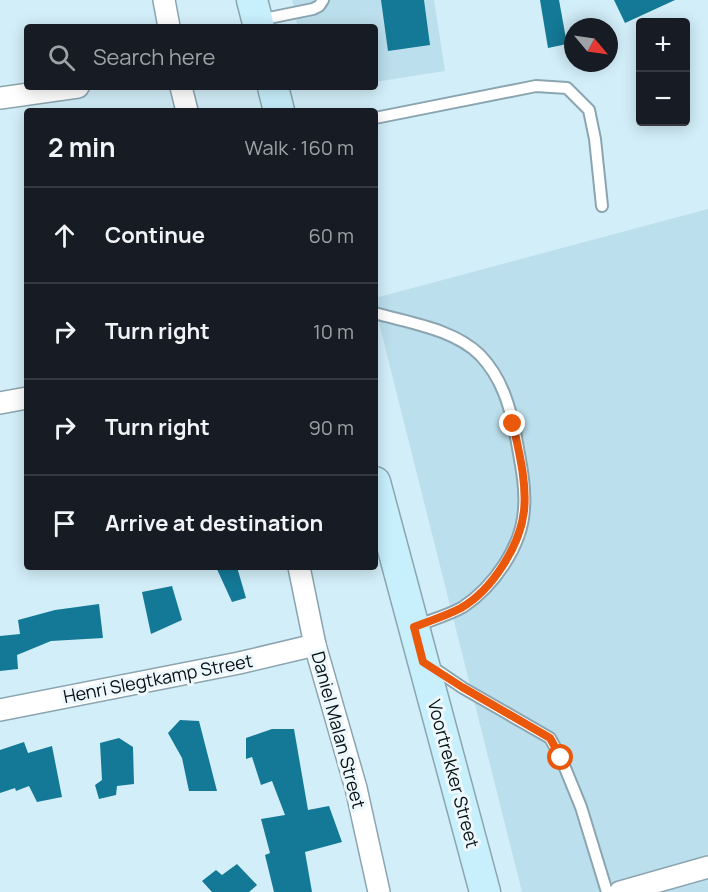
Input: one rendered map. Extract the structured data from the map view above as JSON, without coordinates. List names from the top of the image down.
{
  "streets": {
    "main road": ["Voortrekker Street"],
    "street": ["Henri Slegtkamp Street", "Daniel Malan Street"]
  },
  "crossings": [
    ["Henri Slegtkamp Street", "Daniel Malan Street"]
  ],
  "north": "bottom right",
  "page": {
    "map_buttons": ["+", "−"],
    "search": "Search here",
    "heading": ["2 min", "Walk · 160 m"],
    "list": [
      ["Continue", "60 m"],
      ["Turn right", "10 m"],
      ["Turn right", "90 m"],
      "Arrive at destination"
    ]
  }
}
